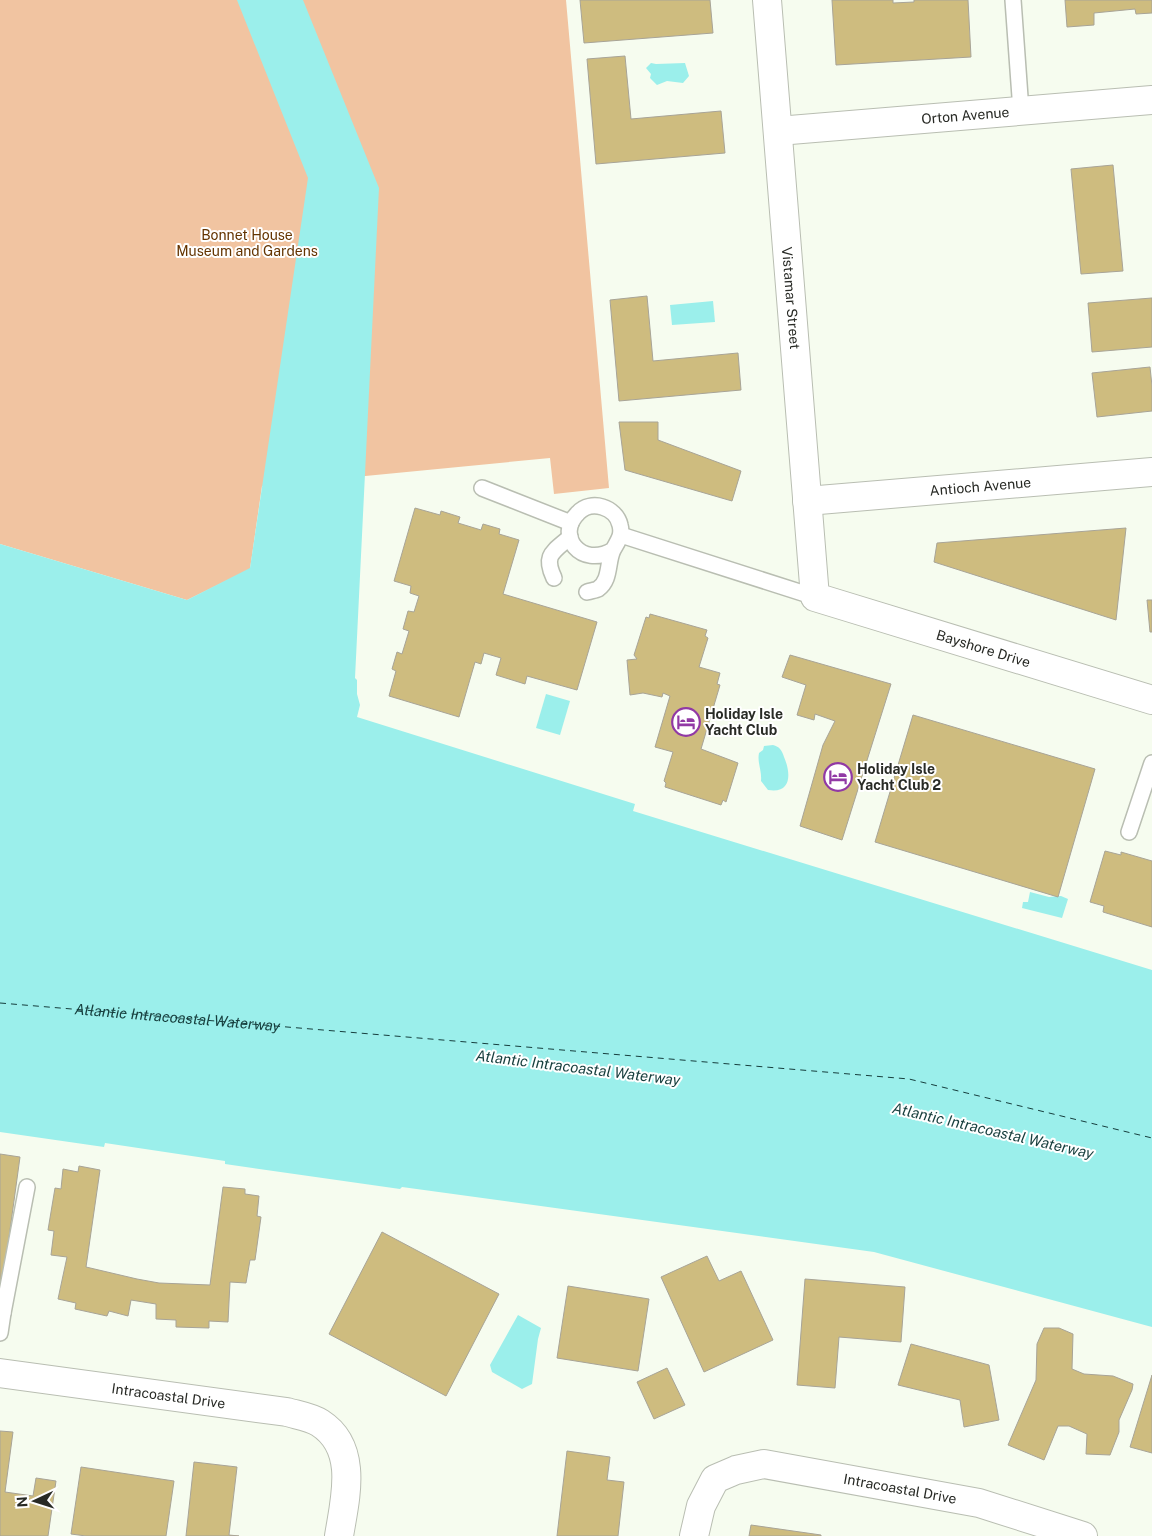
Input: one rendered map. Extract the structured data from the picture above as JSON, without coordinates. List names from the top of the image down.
{
  "streets": {
    "street": [
      "Orton Avenue",
      "Vistamar Street",
      "Antioch Avenue",
      "Bayshore Drive",
      "Intracoastal Drive"
    ]
  },
  "crossings": [
    ["Orton Avenue", "Vistamar Street"],
    ["Vistamar Street", "Antioch Avenue"],
    ["Vistamar Street", "Bayshore Drive"]
  ],
  "water": ["Atlantic Intracoastal Waterway"],
  "parks": ["Bonnet House Museum and Gardens"],
  "places": {
    "hotel": ["Holiday Isle Yacht Club", "Holiday Isle Yacht Club 2"]
  },
  "north": "left"
}
